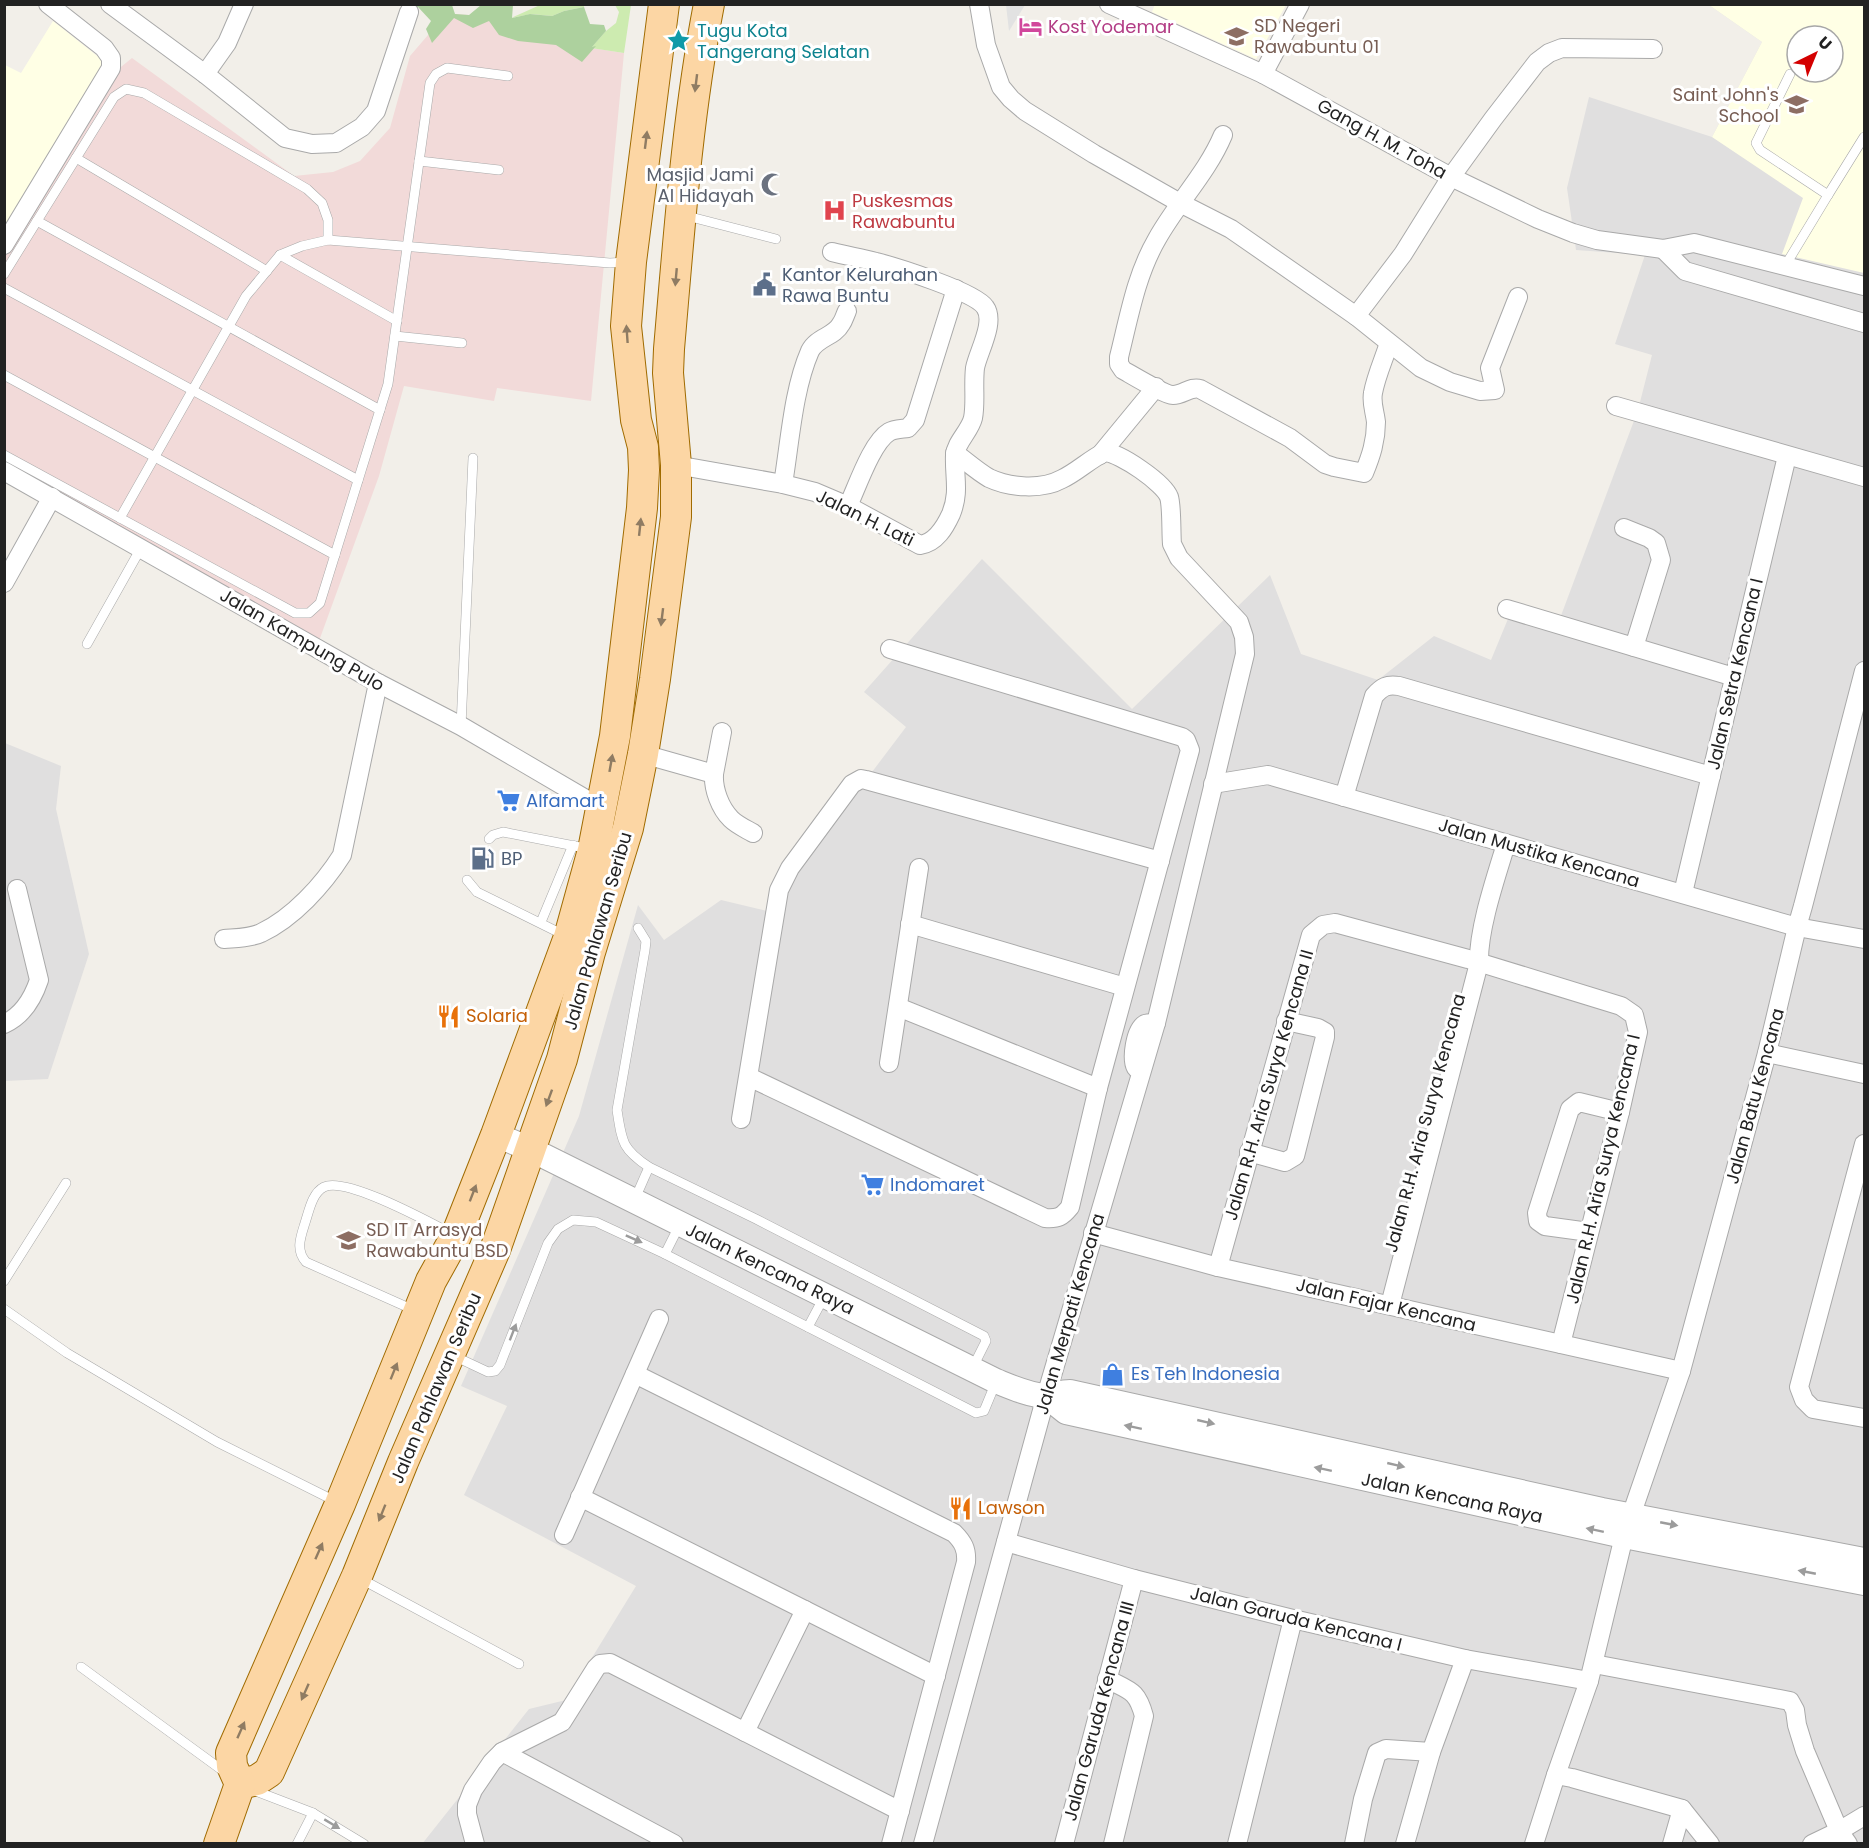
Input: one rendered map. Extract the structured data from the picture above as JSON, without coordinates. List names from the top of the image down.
{
  "streets": {
    "main road": ["Jalan Pahlawan Seribu"],
    "street": [
      "Gang H. M. Toha",
      "Jalan H. Lati",
      "Jalan Kampung Pulo",
      "Jalan Setra Kencana I",
      "Jalan Mustika Kencana",
      "Jalan R.H. Aria Surya Kencana II",
      "Jalan Batu Kencana",
      "Jalan R.H. Aria Surya Kencana",
      "Jalan R.H. Aria Surya Kencana I",
      "Jalan Kencana Raya",
      "Jalan Fajar Kencana",
      "Jalan Merpati Kencana",
      "Jalan Garuda Kencana I",
      "Jalan Garuda Kencana III"
    ]
  },
  "crossings": [
    ["Jalan H. Lati", "Jalan Pahlawan Seribu"],
    ["Jalan Kampung Pulo", "Jalan Pahlawan Seribu"],
    ["Jalan Setra Kencana I", "Jalan Mustika Kencana"],
    ["Jalan Mustika Kencana", "Jalan Batu Kencana"],
    ["Jalan Mustika Kencana", "Jalan R.H. Aria Surya Kencana"],
    ["Jalan Mustika Kencana", "Jalan Merpati Kencana"],
    ["Jalan Pahlawan Seribu", "Jalan Kencana Raya"],
    ["Jalan R.H. Aria Surya Kencana II", "Jalan R.H. Aria Surya Kencana"],
    ["Jalan R.H. Aria Surya Kencana II", "Jalan R.H. Aria Surya Kencana I"],
    ["Jalan R.H. Aria Surya Kencana II", "Jalan Fajar Kencana"],
    ["Jalan Batu Kencana", "Jalan Kencana Raya"],
    ["Jalan Batu Kencana", "Jalan Fajar Kencana"],
    ["Jalan Batu Kencana", "Jalan Garuda Kencana I"],
    ["Jalan R.H. Aria Surya Kencana", "Jalan R.H. Aria Surya Kencana I"],
    ["Jalan R.H. Aria Surya Kencana", "Jalan Fajar Kencana"],
    ["Jalan R.H. Aria Surya Kencana I", "Jalan Fajar Kencana"],
    ["Jalan Kencana Raya", "Jalan Merpati Kencana"],
    ["Jalan Fajar Kencana", "Jalan Merpati Kencana"],
    ["Jalan Merpati Kencana", "Jalan Garuda Kencana I"],
    ["Jalan Garuda Kencana I", "Jalan Garuda Kencana III"]
  ],
  "places": {
    "hotel": ["Kost Yodemar"],
    "school or university": ["SD Negeri Rawabuntu 01", "Saint John's School", "SD IT Arrasyd Rawabuntu BSD"],
    "place": ["Tugu Kota Tangerang Selatan"],
    "mosque": ["Masjid Jami Al Hidayah"],
    "hospital": ["Puskesmas Rawabuntu"],
    "public building": ["Kantor Kelurahan Rawa Buntu"],
    "supermarket": ["Alfamart", "Indomaret"],
    "fuel station": ["BP"],
    "restaurant": ["Solaria", "Lawson"],
    "shop": ["Es Teh Indonesia"]
  },
  "north": "top right"
}
